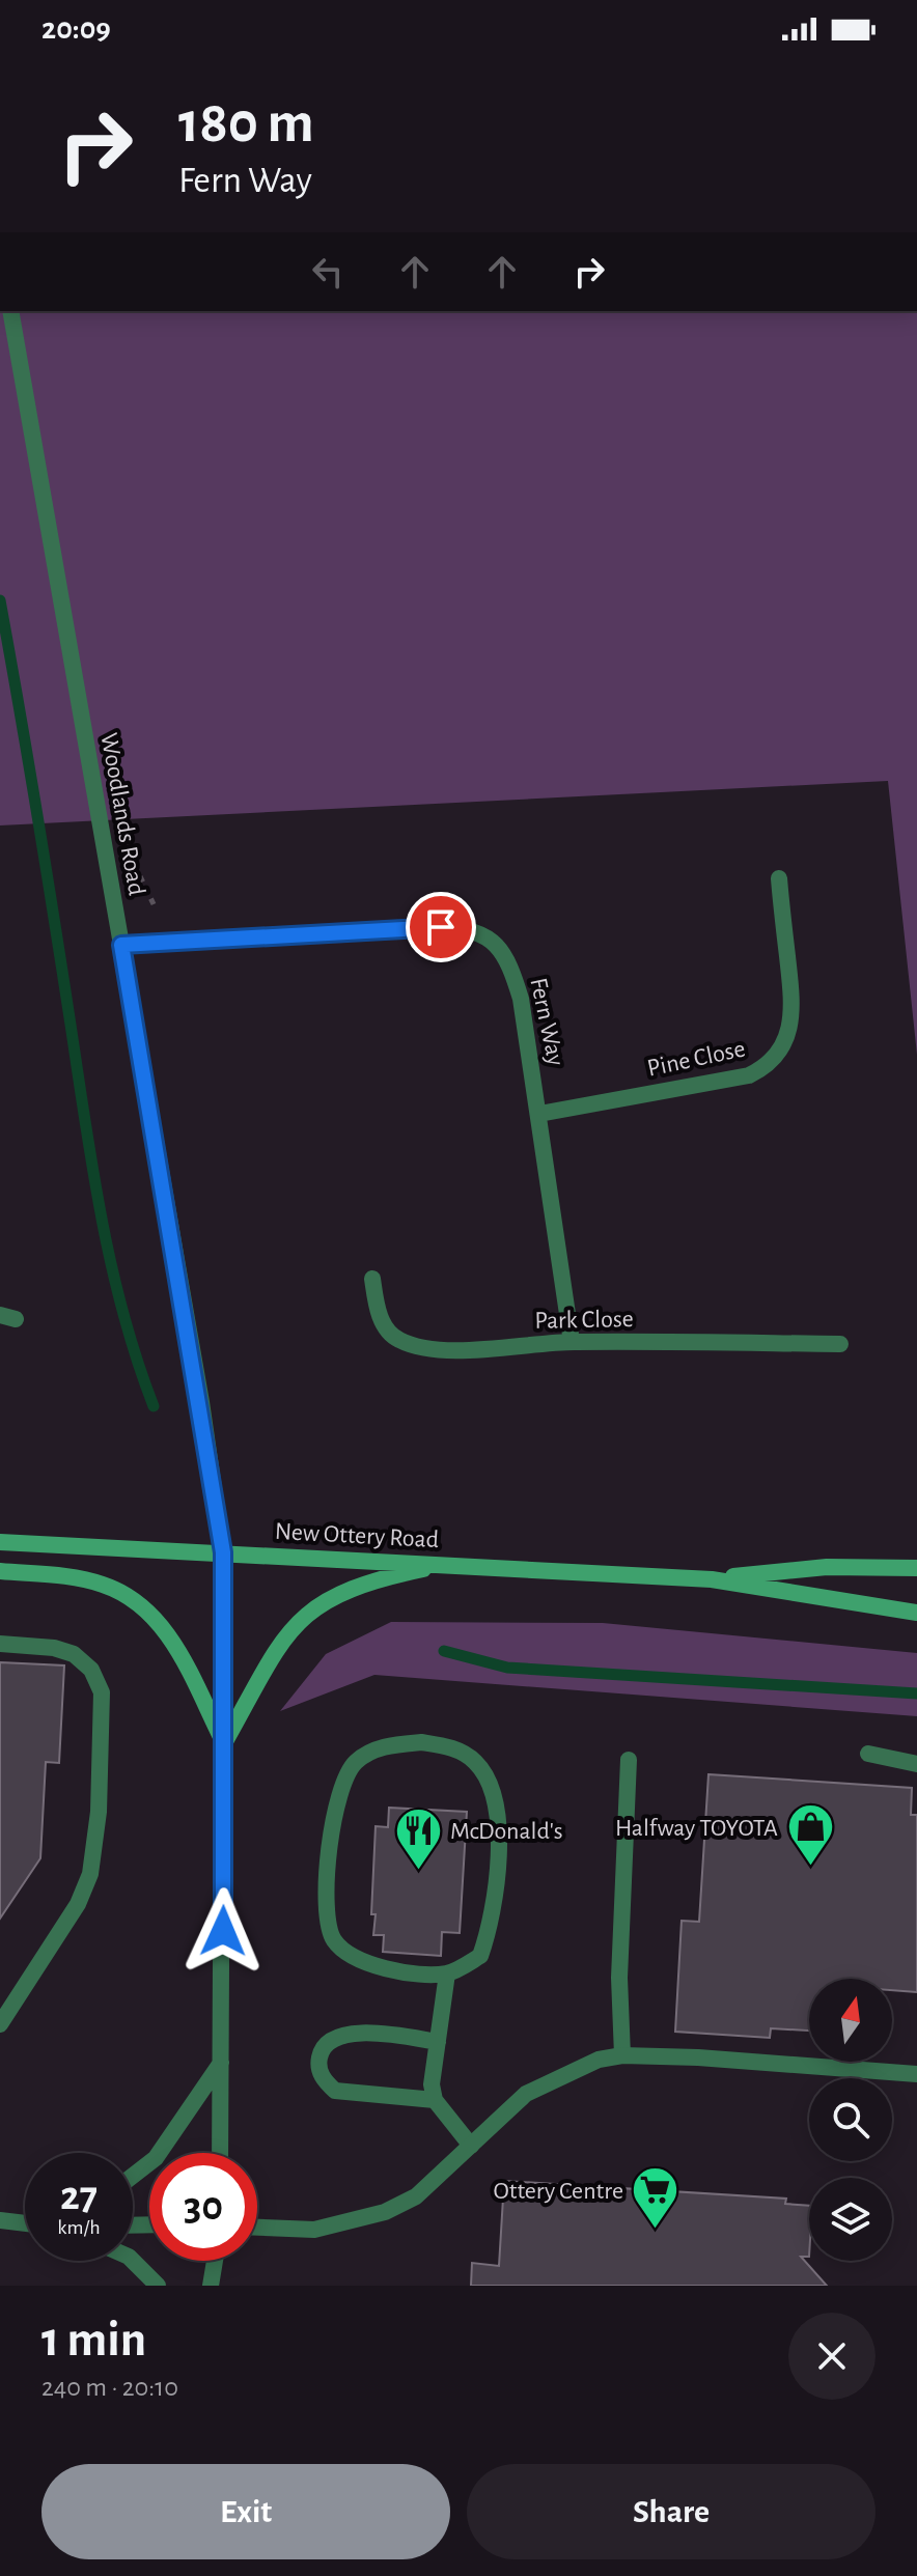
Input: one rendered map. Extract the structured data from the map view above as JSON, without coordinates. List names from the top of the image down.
{
  "streets": {
    "main road": ["New Ottery Road"],
    "street": [
      "Woodlands Road",
      "Fern Way",
      "Pine Close",
      "Park Close"
    ]
  },
  "crossings": [
    ["Woodlands Road", "Fern Way"],
    ["Woodlands Road", "New Ottery Road"],
    ["Fern Way", "Pine Close"],
    ["Fern Way", "Park Close"]
  ],
  "places": {
    "shop": ["Halfway TOYOTA"],
    "restaurant": ["McDonald's"],
    "supermarket": ["Ottery Centre"]
  },
  "north": "top",
  "page": {
    "status": "20:09",
    "turn": ["180 m", "Fern Way"],
    "speed": "27 km/h",
    "limit": "30",
    "heading": ["1 min", "240 m · 20:10"],
    "buttons": ["Exit", "Share"]
  }
}
